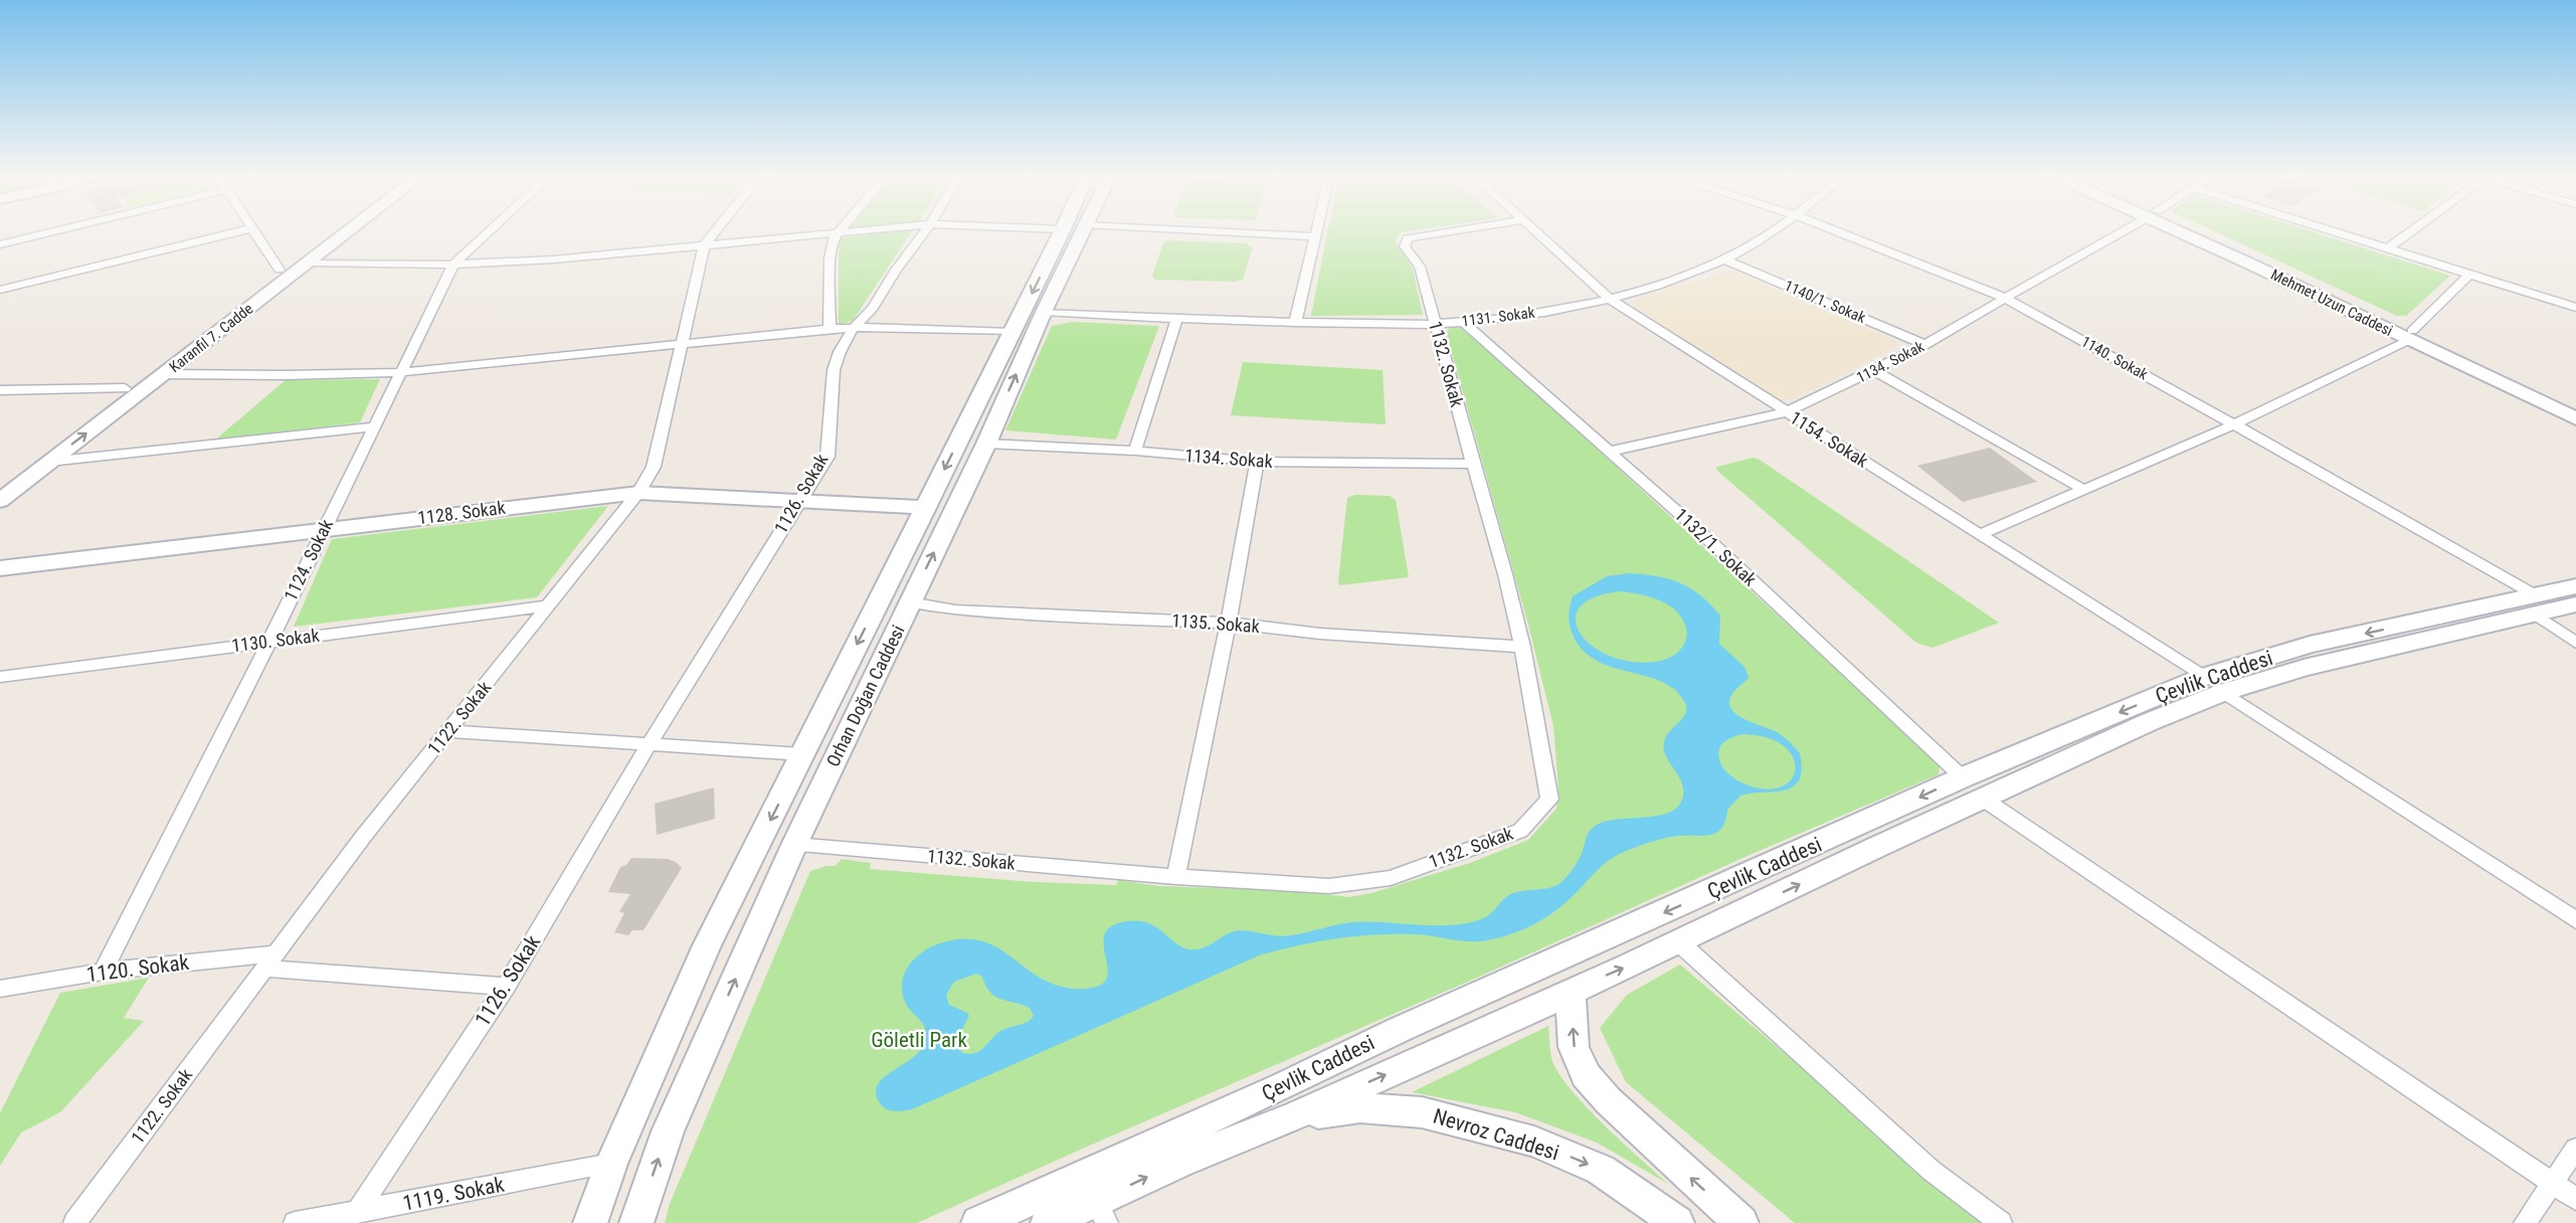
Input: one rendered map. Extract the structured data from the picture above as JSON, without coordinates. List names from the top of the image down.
{
  "streets": {
    "main road": [
      "Mehmet Uzun Caddesi",
      "Karanfil 7. Cadde",
      "1128. Sokak",
      "Çevlik Caddesi",
      "Orhan Doğan Caddesi",
      "Nevroz Caddesi"
    ],
    "street": [
      "1140/1. Sokak",
      "1131. Sokak",
      "1140. Sokak",
      "1134. Sokak",
      "1132. Sokak",
      "1154. Sokak",
      "1126. Sokak",
      "1132/1. Sokak",
      "1124. Sokak",
      "1135. Sokak",
      "1130. Sokak",
      "1122. Sokak",
      "1120. Sokak",
      "1119. Sokak"
    ]
  },
  "crossings": [
    ["1140/1. Sokak", "1131. Sokak"],
    ["1140/1. Sokak", "1134. Sokak"],
    ["1131. Sokak", "1132. Sokak"],
    ["1131. Sokak", "1154. Sokak"],
    ["1131. Sokak", "1132/1. Sokak"],
    ["1131. Sokak", "Orhan Doğan Caddesi"],
    ["1140. Sokak", "1134. Sokak"],
    ["1140. Sokak", "Çevlik Caddesi"],
    ["1134. Sokak", "1132. Sokak"],
    ["1134. Sokak", "1154. Sokak"],
    ["1134. Sokak", "1132/1. Sokak"],
    ["1134. Sokak", "Orhan Doğan Caddesi"],
    ["1132. Sokak", "1135. Sokak"],
    ["1132. Sokak", "Orhan Doğan Caddesi"],
    ["1154. Sokak", "Çevlik Caddesi"],
    ["1126. Sokak", "1128. Sokak"],
    ["1126. Sokak", "1120. Sokak"],
    ["1126. Sokak", "1119. Sokak"],
    ["1128. Sokak", "1124. Sokak"],
    ["1128. Sokak", "1122. Sokak"],
    ["1132/1. Sokak", "Çevlik Caddesi"],
    ["1124. Sokak", "1130. Sokak"],
    ["1124. Sokak", "1120. Sokak"],
    ["1135. Sokak", "Orhan Doğan Caddesi"],
    ["1130. Sokak", "1122. Sokak"],
    ["Çevlik Caddesi", "Nevroz Caddesi"],
    ["1122. Sokak", "1120. Sokak"]
  ],
  "one_way": ["Nevroz Caddesi"],
  "parks": ["Göletli Park"]
}
